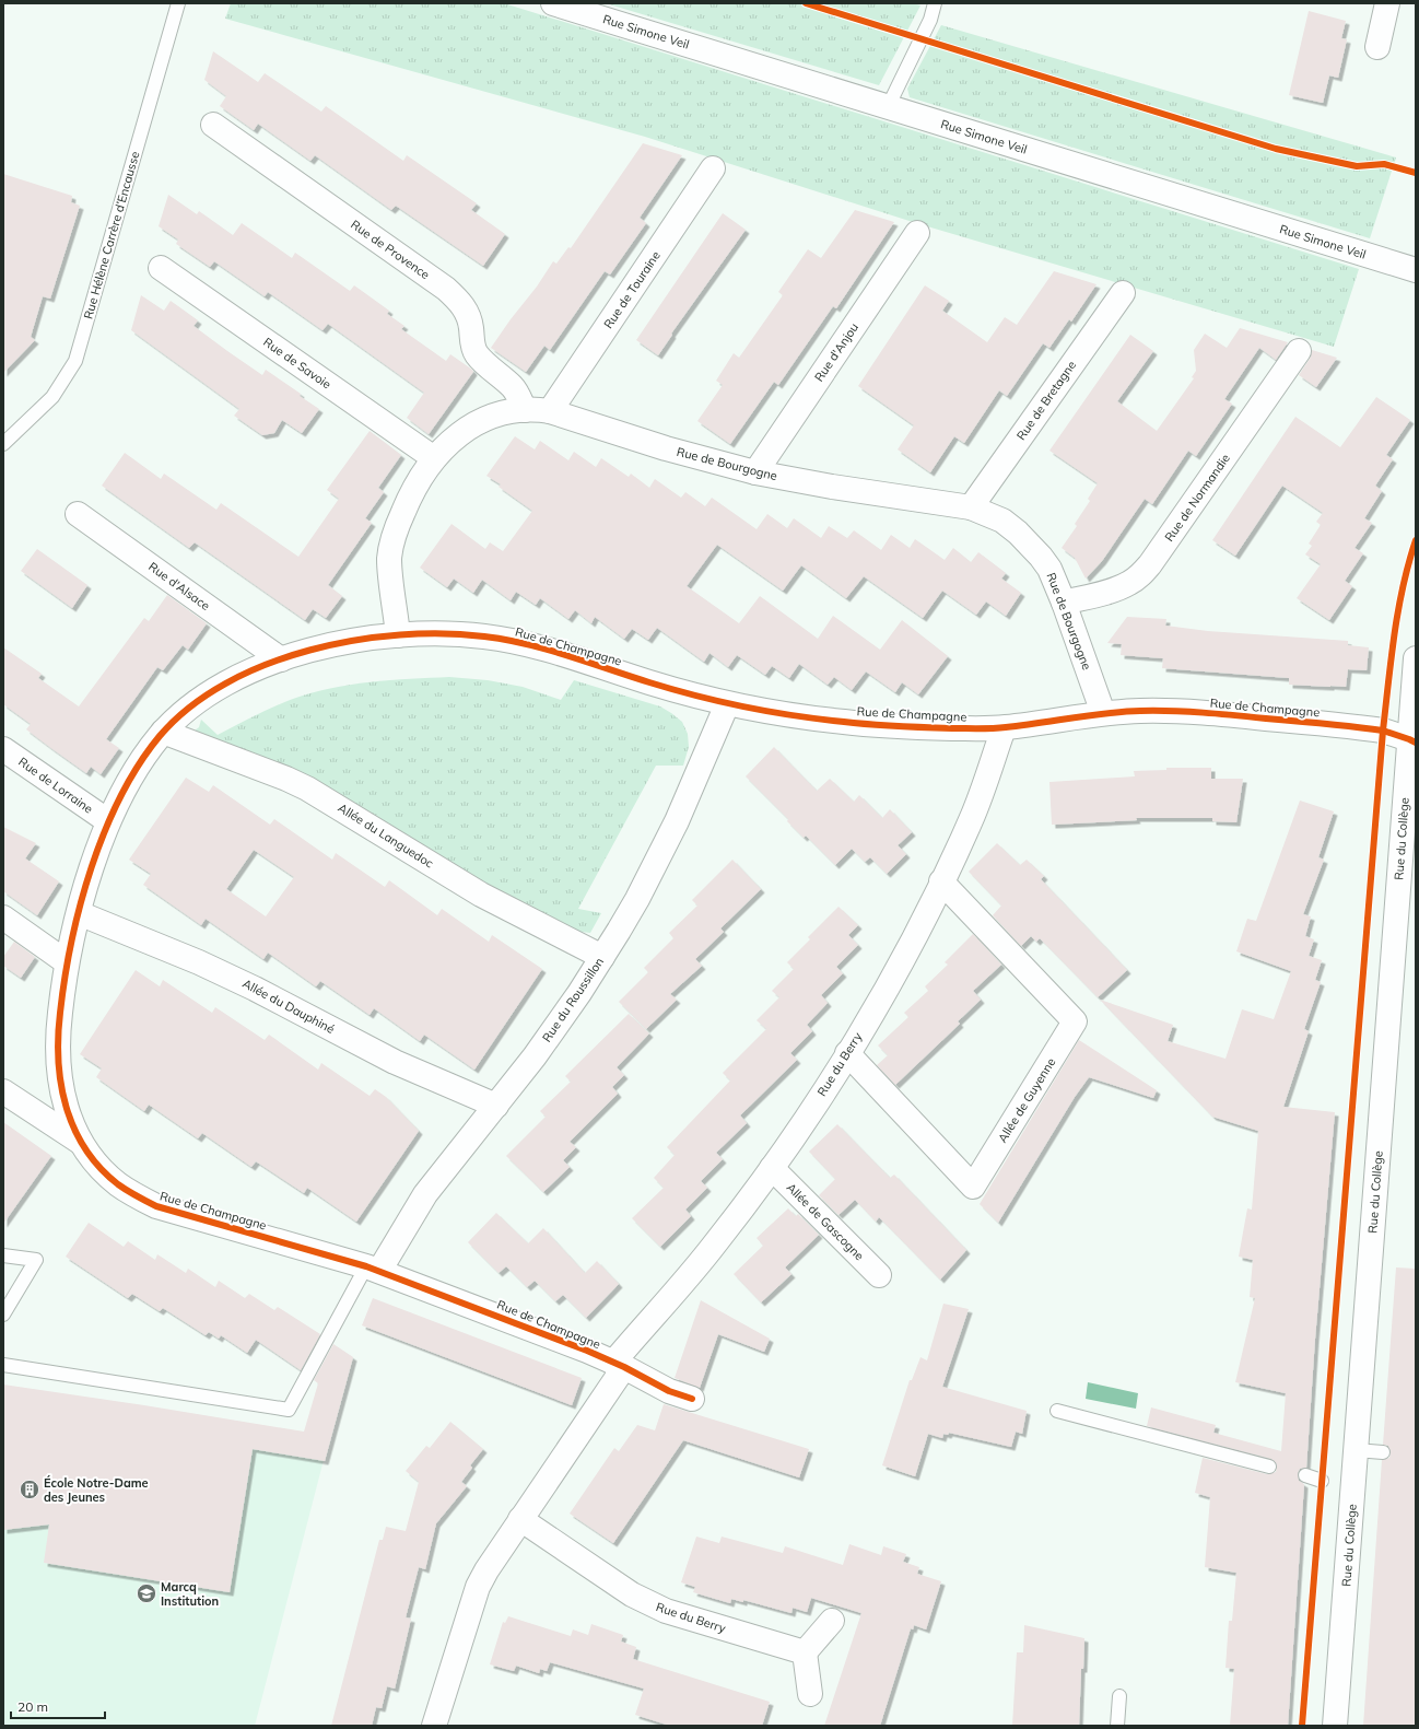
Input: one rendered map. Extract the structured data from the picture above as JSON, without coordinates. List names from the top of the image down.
{
  "streets": {
    "street": [
      "Rue Simone Veil",
      "Rue de Provence",
      "Rue de Touraine",
      "Rue d'Anjou",
      "Rue de Savoie",
      "Rue de Bretagne",
      "Rue de Bourgogne",
      "Rue de Normandie",
      "Rue d'Alsace",
      "Rue de Champagne",
      "Rue de Lorraine",
      "Allée du Languedoc",
      "Rue du Collège",
      "Rue du Roussillon",
      "Allée du Dauphiné",
      "Rue du Berry",
      "Allée de Guyenne",
      "Allée de Gascogne"
    ],
    "lane": ["Rue Hélène Carrère d’Encausse"]
  },
  "crossings": [
    ["Rue de Provence", "Rue de Bourgogne"],
    ["Rue de Touraine", "Rue de Bourgogne"],
    ["Rue d'Anjou", "Rue de Bourgogne"],
    ["Rue de Savoie", "Rue de Bourgogne"],
    ["Rue de Bretagne", "Rue de Bourgogne"],
    ["Rue de Bourgogne", "Rue de Normandie"],
    ["Rue de Bourgogne", "Rue de Champagne"],
    ["Rue d'Alsace", "Rue de Champagne"],
    ["Rue de Champagne", "Rue de Lorraine"],
    ["Rue de Champagne", "Allée du Languedoc"],
    ["Rue de Champagne", "Rue du Collège"],
    ["Rue de Champagne", "Rue du Roussillon"],
    ["Rue de Champagne", "Allée du Dauphiné"],
    ["Rue de Champagne", "Rue du Berry"],
    ["Allée du Languedoc", "Rue du Roussillon"],
    ["Rue du Roussillon", "Allée du Dauphiné"],
    ["Rue du Berry", "Allée de Guyenne"],
    ["Rue du Berry", "Allée de Gascogne"]
  ],
  "places": {
    "building": ["École Notre-Dame des Jeunes"],
    "school or university": ["Marcq Institution"]
  },
  "scale_bar": "20 m"
}
